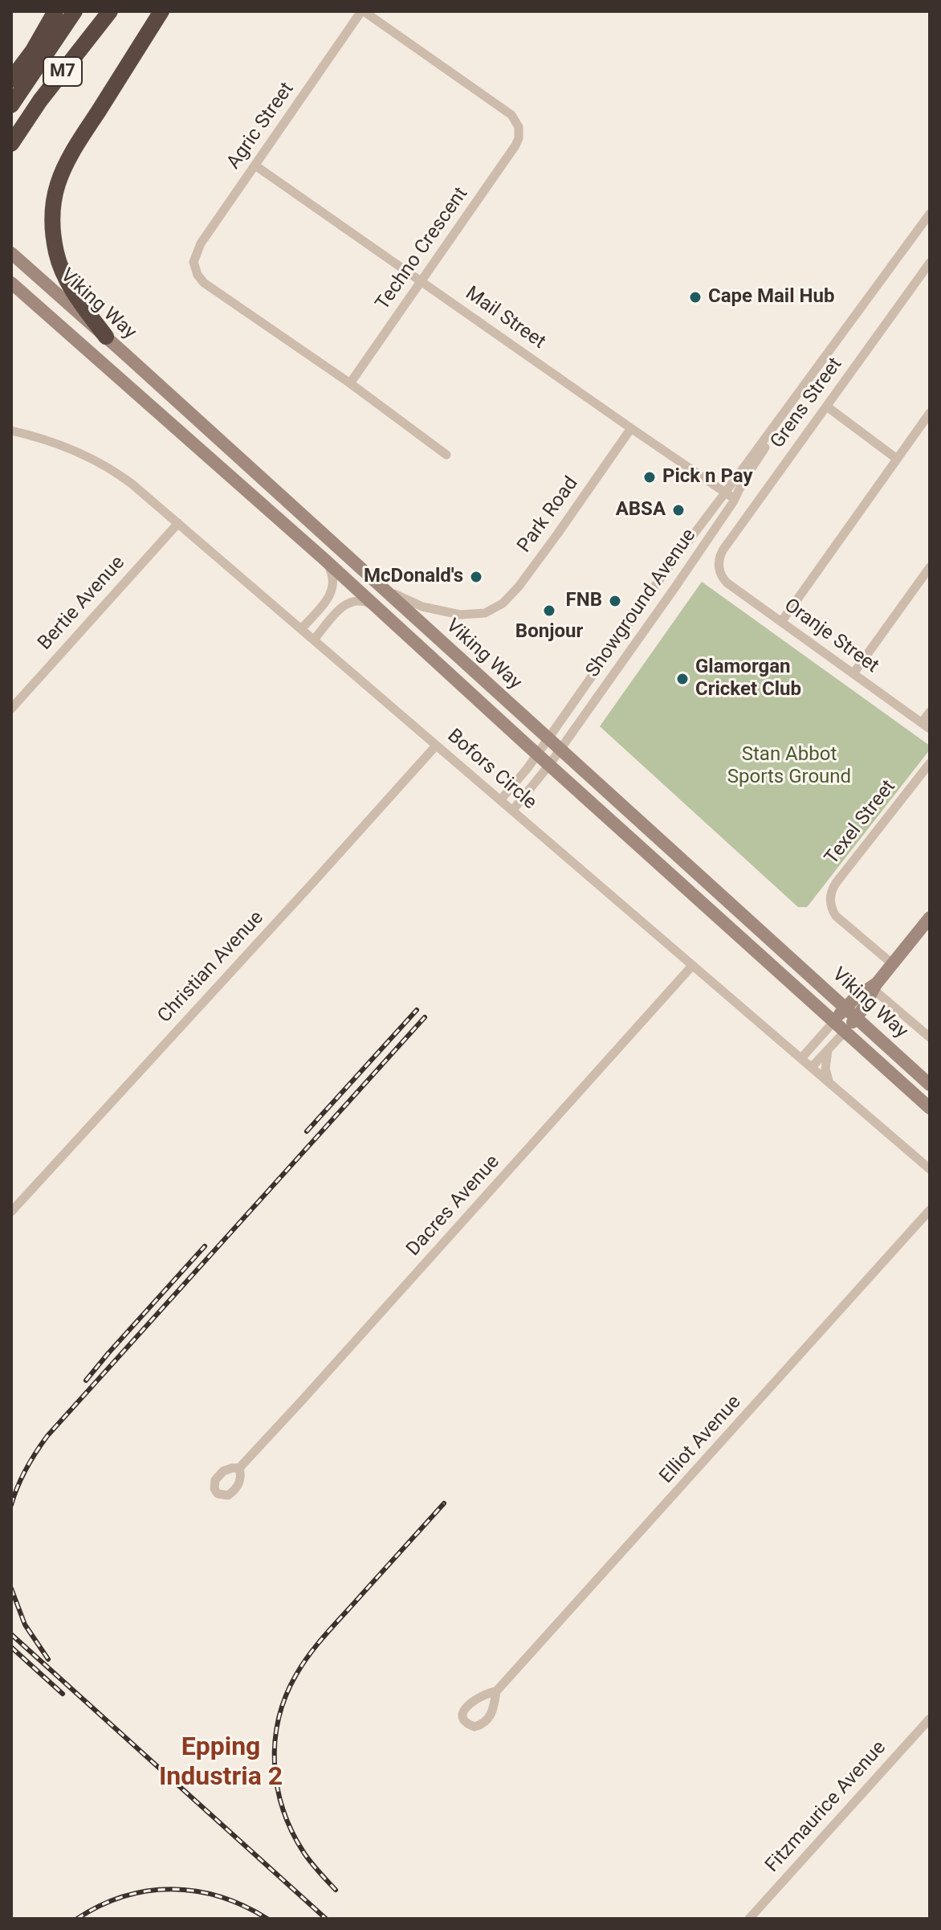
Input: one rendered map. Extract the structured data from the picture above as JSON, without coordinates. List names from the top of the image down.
{
  "streets": {
    "highway": ["M7"],
    "main road": ["Viking Way"],
    "street": [
      "Agric Street",
      "Techno Crescent",
      "Mail Street",
      "Grens Street",
      "Park Road",
      "Bertie Avenue",
      "Showground Avenue",
      "Oranje Street",
      "Bofors Circle",
      "Texel Street",
      "Christian Avenue",
      "Dacres Avenue",
      "Elliot Avenue",
      "Fitzmaurice Avenue"
    ]
  },
  "crossings": [
    ["Agric Street", "Techno Crescent"],
    ["Agric Street", "Mail Street"],
    ["Techno Crescent", "Mail Street"],
    ["Viking Way", "Park Road"],
    ["Viking Way", "Showground Avenue"],
    ["Mail Street", "Park Road"],
    ["Mail Street", "Showground Avenue"],
    ["Grens Street", "Oranje Street"],
    ["Bertie Avenue", "Bofors Circle"],
    ["Showground Avenue", "Bofors Circle"],
    ["Bofors Circle", "Christian Avenue"],
    ["Bofors Circle", "Dacres Avenue"]
  ],
  "districts": ["Epping Industria 2"],
  "parks": ["Stan Abbot Sports Ground"],
  "places": [
    "Cape Mail Hub",
    "Pick n Pay",
    "ABSA",
    "McDonald's",
    "FNB",
    "Bonjour",
    "Glamorgan Cricket Club"
  ]
}
